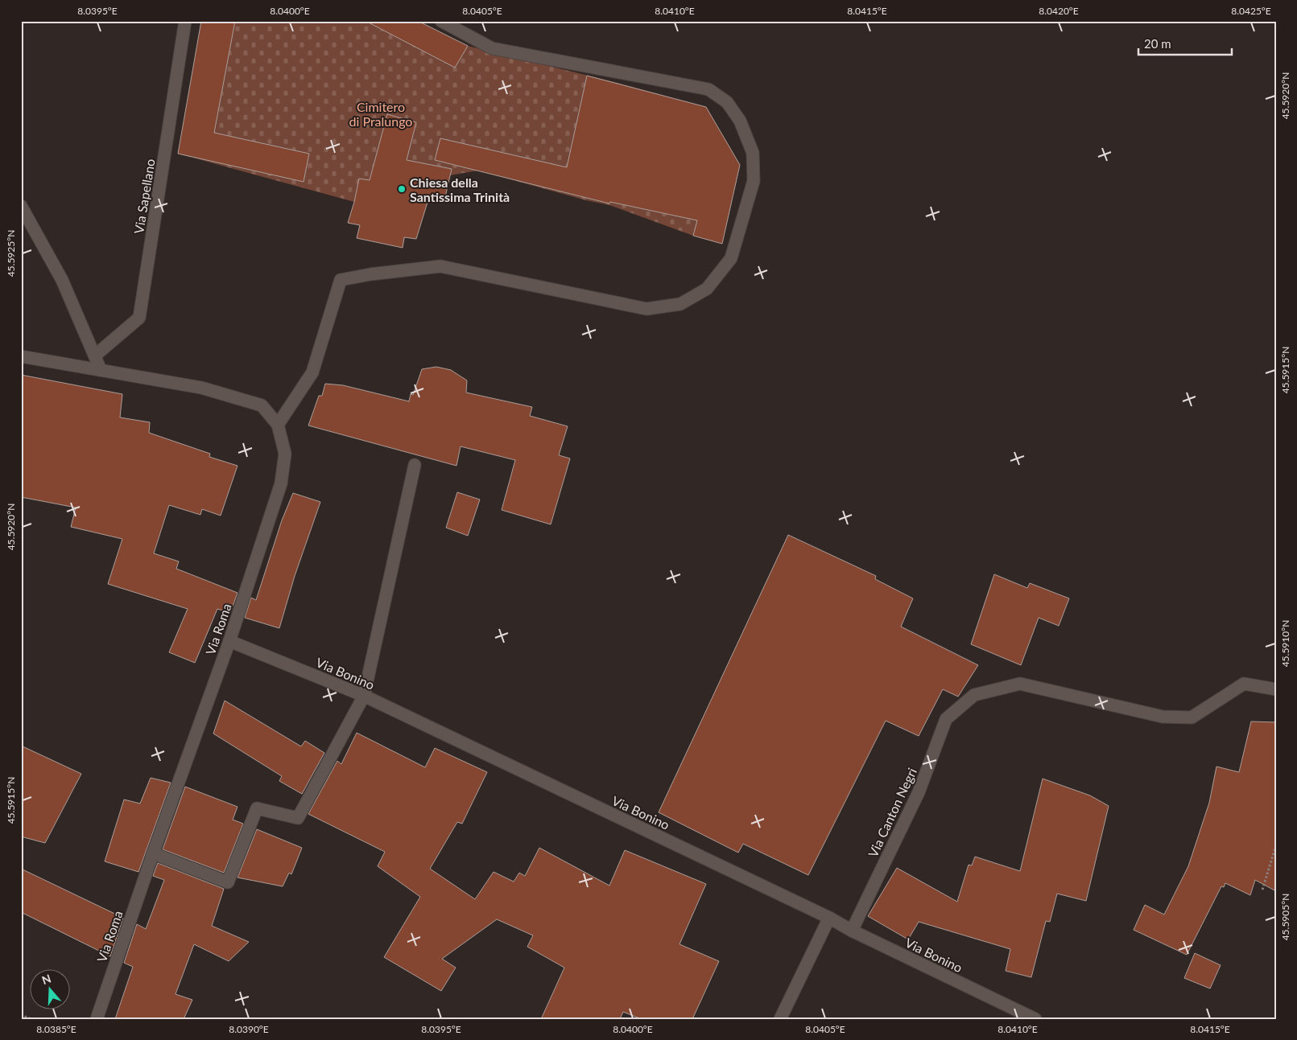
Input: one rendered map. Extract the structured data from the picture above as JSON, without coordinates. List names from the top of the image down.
{
  "streets": {
    "street": [
      "Via Sapellano",
      "Via Roma",
      "Via Bonino",
      "Via Canton Negri"
    ]
  },
  "crossings": [
    ["Via Roma", "Via Bonino"],
    ["Via Bonino", "Via Canton Negri"]
  ],
  "parks": ["Cimitero di Pralungo"],
  "places": ["Chiesa della Santissima Trinità"],
  "scale_bar": "20 m",
  "north": "top",
  "coordinates": [
    "8.0395°E",
    "8.0400°E",
    "8.0405°E",
    "8.0410°E",
    "8.0415°E",
    "8.0420°E",
    "8.0425°E",
    "45.5920°N",
    "45.5925°N",
    "45.5915°N",
    "45.5910°N",
    "45.5905°N",
    "8.0385°E",
    "8.0390°E"
  ]
}
